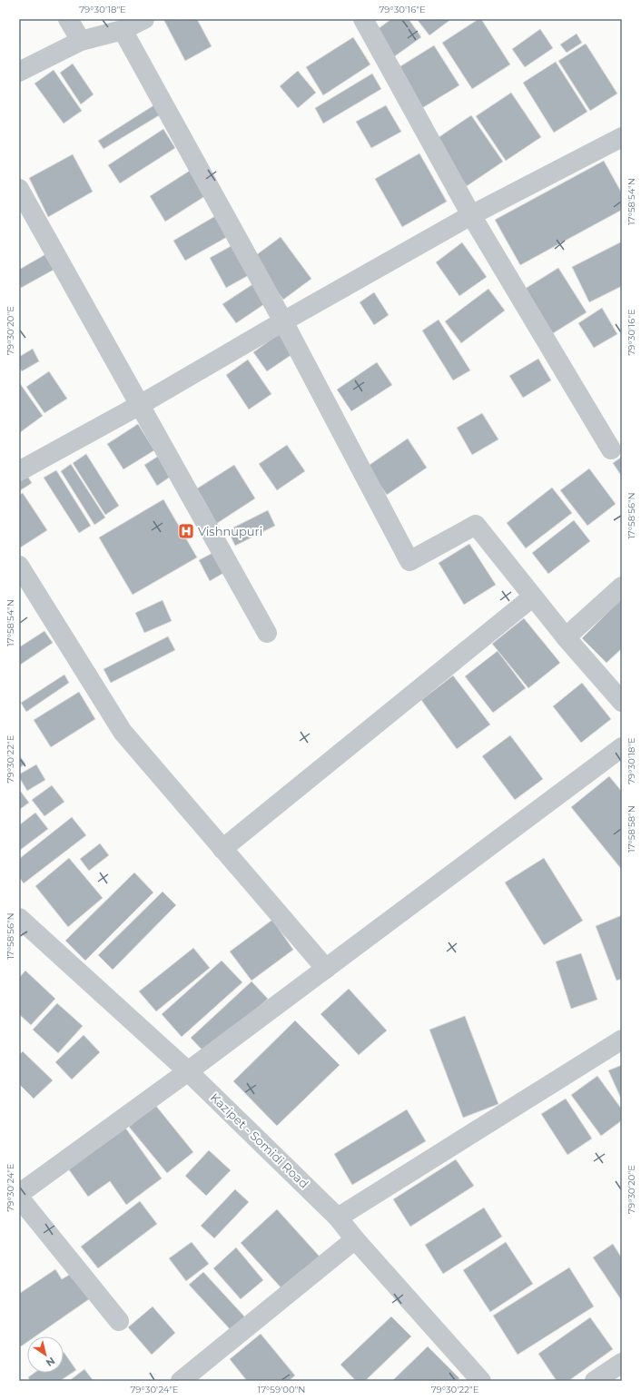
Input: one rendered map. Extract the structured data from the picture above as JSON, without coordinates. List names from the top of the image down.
{
  "streets": {
    "street": ["Kazipet - Somidi Road"]
  },
  "places": {
    "hospital": ["Vishnupuri"]
  },
  "north": "bottom right",
  "coordinates": [
    "79°30'18\"E",
    "79°30'16\"E",
    "17°58'54\"N",
    "79°30'20\"E",
    "17°58'56\"N",
    "79°30'22\"E",
    "17°58'58\"N",
    "79°30'24\"E",
    "17°59'00\"N"
  ]
}
